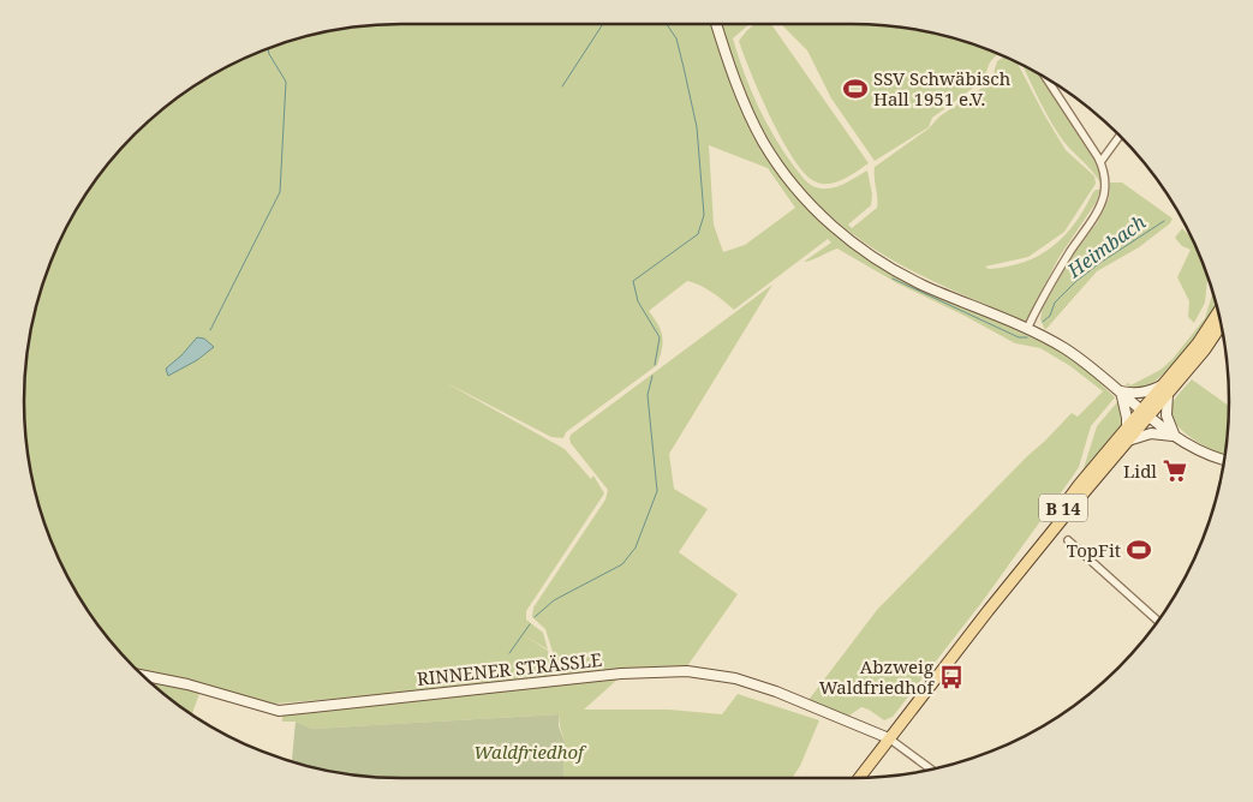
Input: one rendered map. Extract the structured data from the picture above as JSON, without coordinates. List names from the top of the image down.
{
  "streets": {
    "main road": ["B 14"],
    "street": ["RINNENER STRÄSSLE"]
  },
  "crossings": [
    ["B 14", "RINNENER STRÄSSLE"]
  ],
  "water": ["Heimbach"],
  "parks": ["Waldfriedhof"],
  "places": {
    "sports": ["SSV Schwäbisch Hall 1951 e.V.", "TopFit"],
    "supermarket": ["Lidl"],
    "bus stop": ["Abzweig Waldfriedhof"]
  }
}
